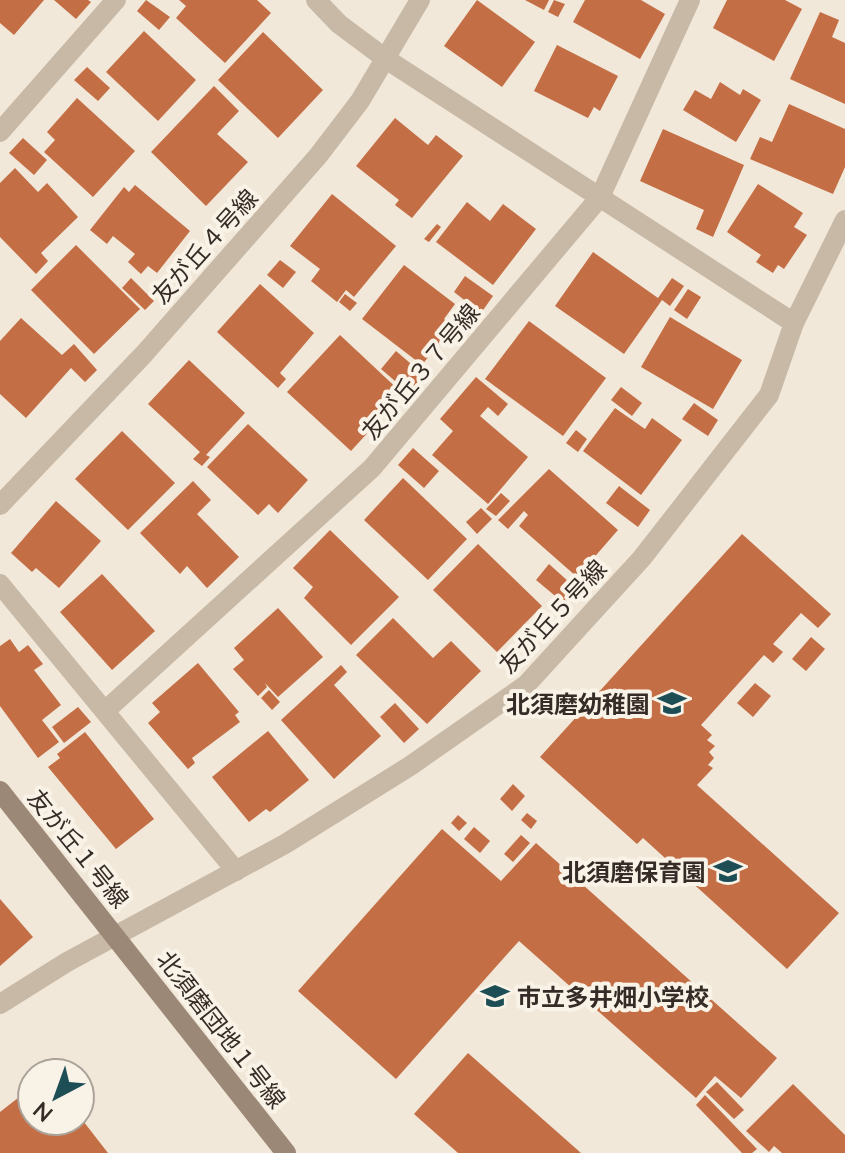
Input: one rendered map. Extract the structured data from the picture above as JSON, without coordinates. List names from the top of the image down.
{
  "streets": {
    "street": [
      "友が丘４号線",
      "友が丘３７号線",
      "友が丘５号線",
      "友が丘１号線",
      "北須磨団地１号線"
    ]
  },
  "crossings": [
    ["友が丘５号線", "友が丘１号線"],
    ["友が丘５号線", "北須磨団地１号線"],
    ["友が丘１号線", "北須磨団地１号線"]
  ],
  "places": {
    "school or university": ["北須磨幼稚園", "北須磨保育園", "市立多井畑小学校"]
  },
  "north": "bottom left"
}
